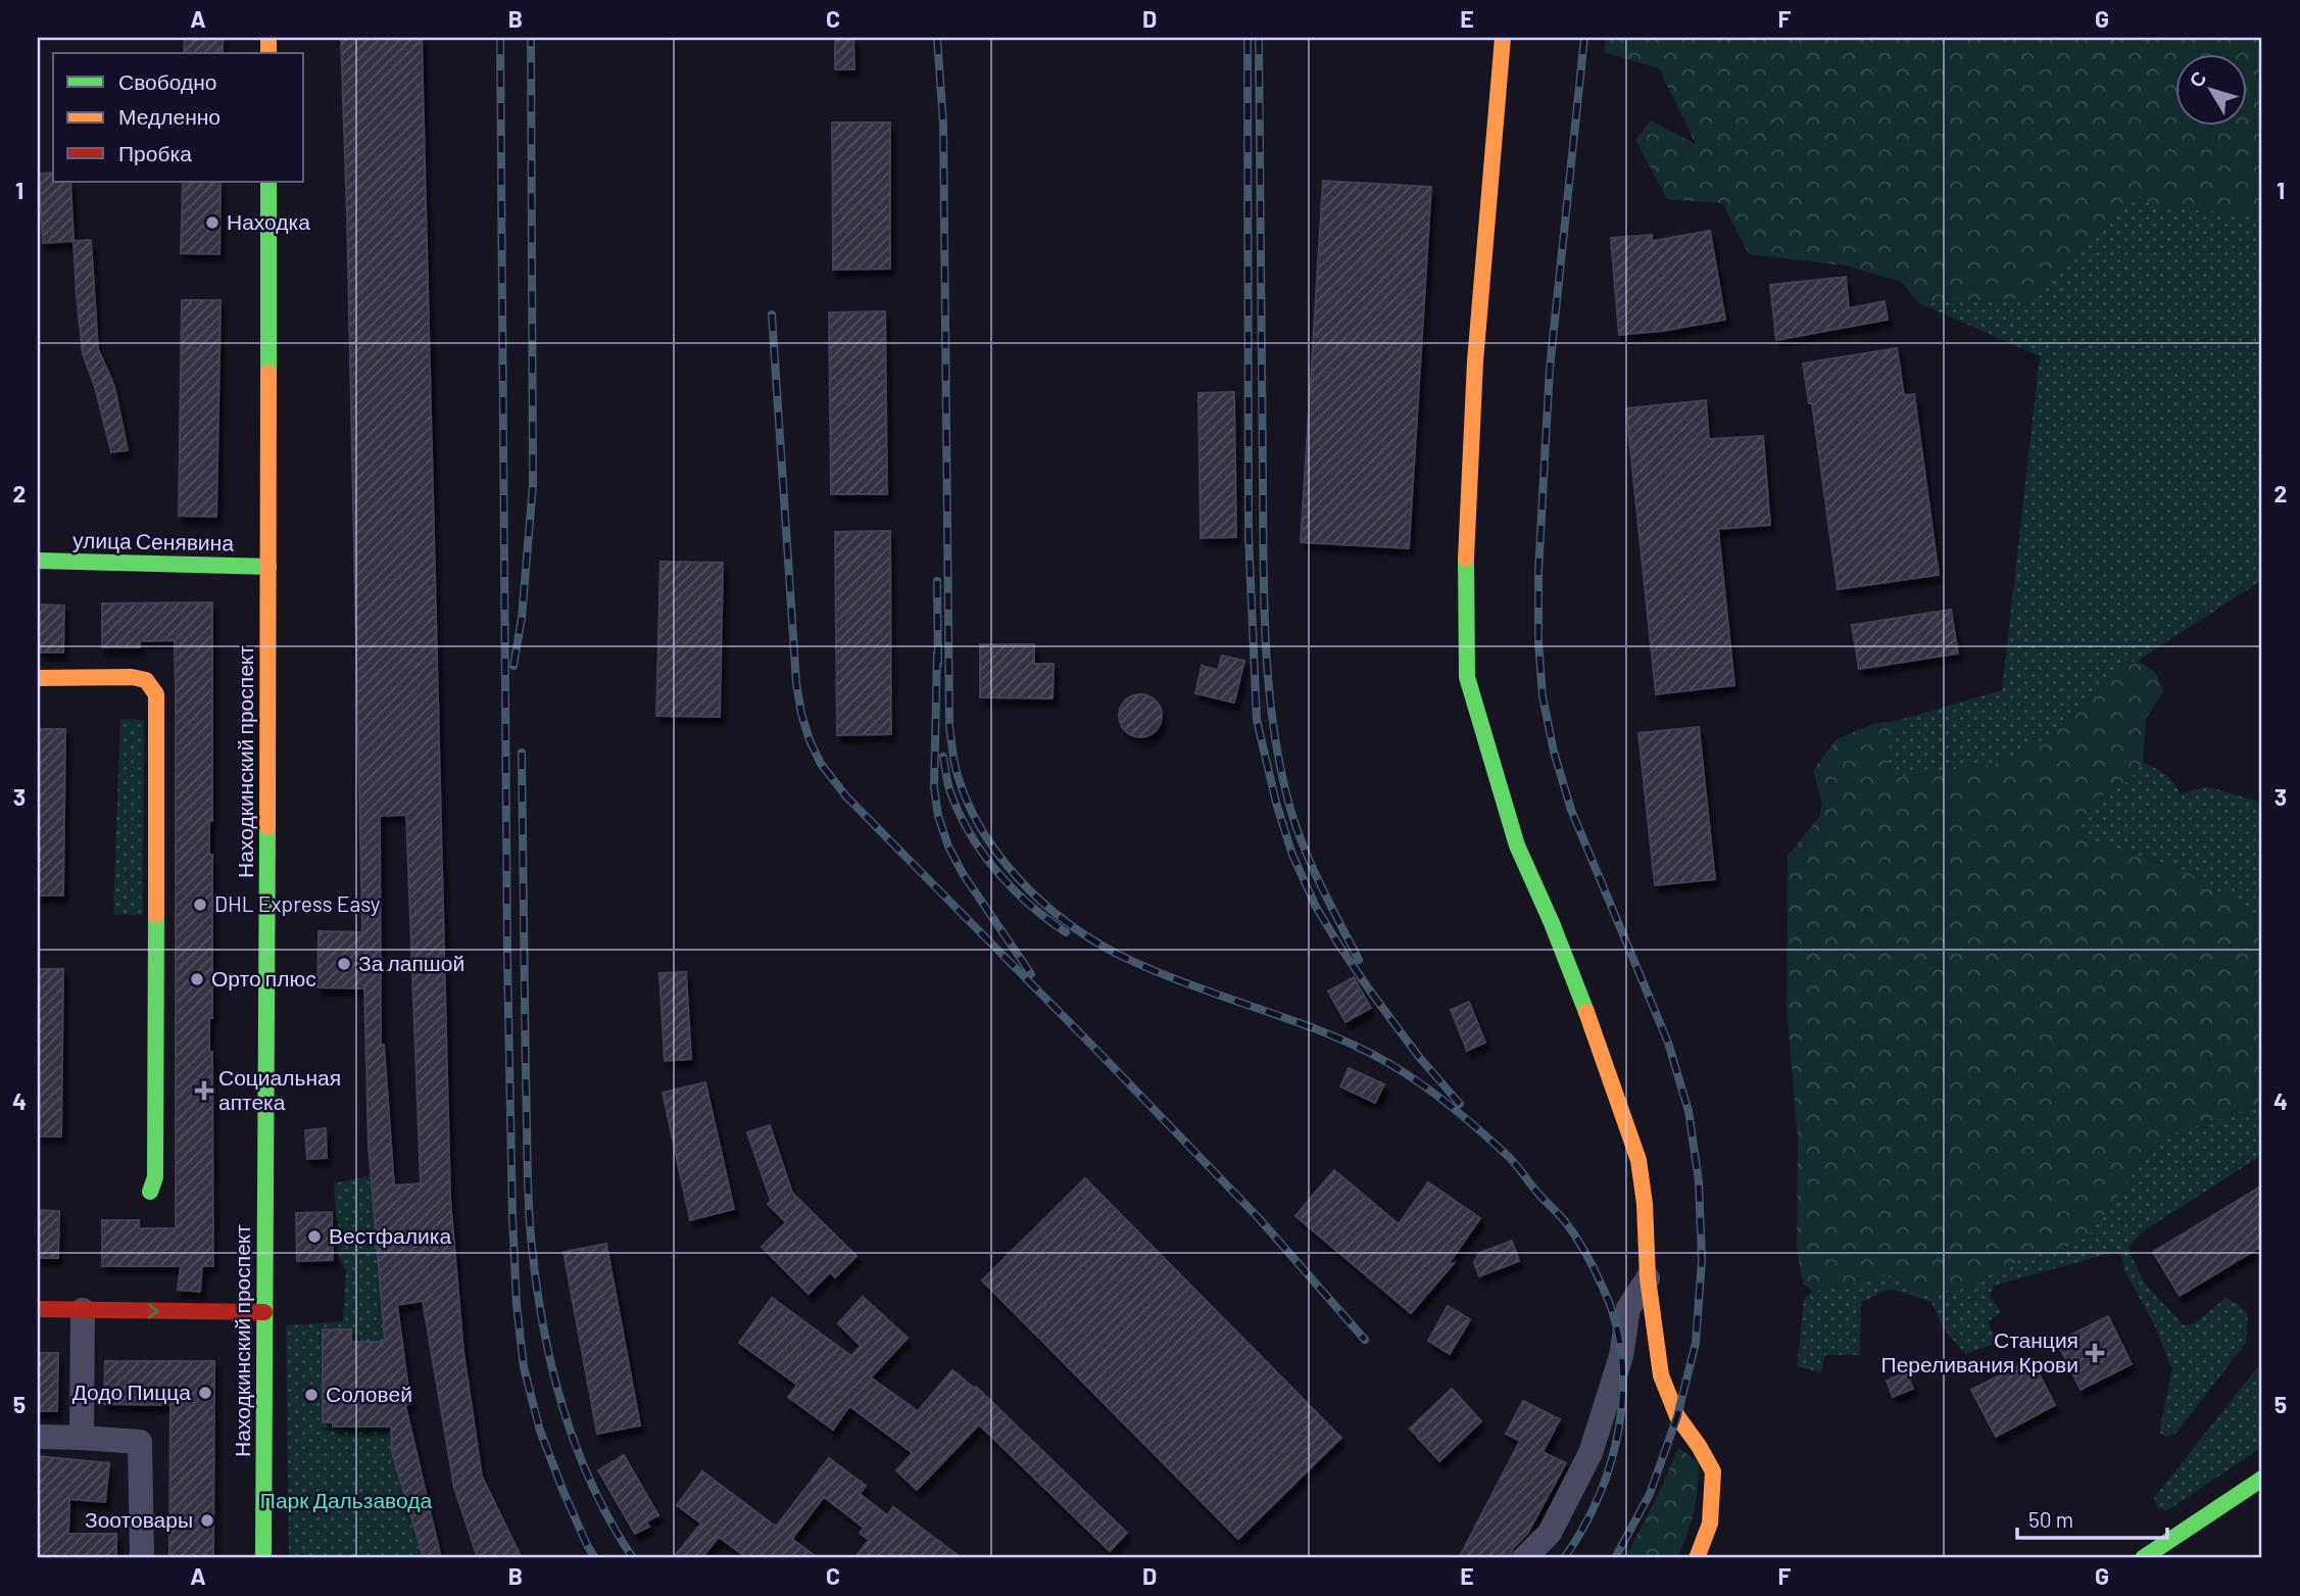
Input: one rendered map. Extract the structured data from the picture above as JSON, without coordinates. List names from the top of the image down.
{
  "streets": {
    "street": ["улица Сенявина", "Находкинский проспект"]
  },
  "crossings": [
    ["улица Сенявина", "Находкинский проспект"]
  ],
  "parks": ["Парк Дальзавода"],
  "places": {
    "other": [
      "Находка",
      "DHL Express Easy",
      "За лапшой",
      "Орто плюс",
      "Вестфалика",
      "Додо Пицца",
      "Соловей",
      "Зоотовары"
    ],
    "health": ["Социальная аптека", "Станция Переливания Крови"]
  },
  "legend": ["Свободно", "Медленно", "Пробка"],
  "scale_bar": "50 m",
  "north": "top left",
  "grid": {
    "columns": [
      "A",
      "B",
      "C",
      "D",
      "E",
      "F",
      "G"
    ],
    "rows": [
      "1",
      "2",
      "3",
      "4",
      "5"
    ]
  }
}
